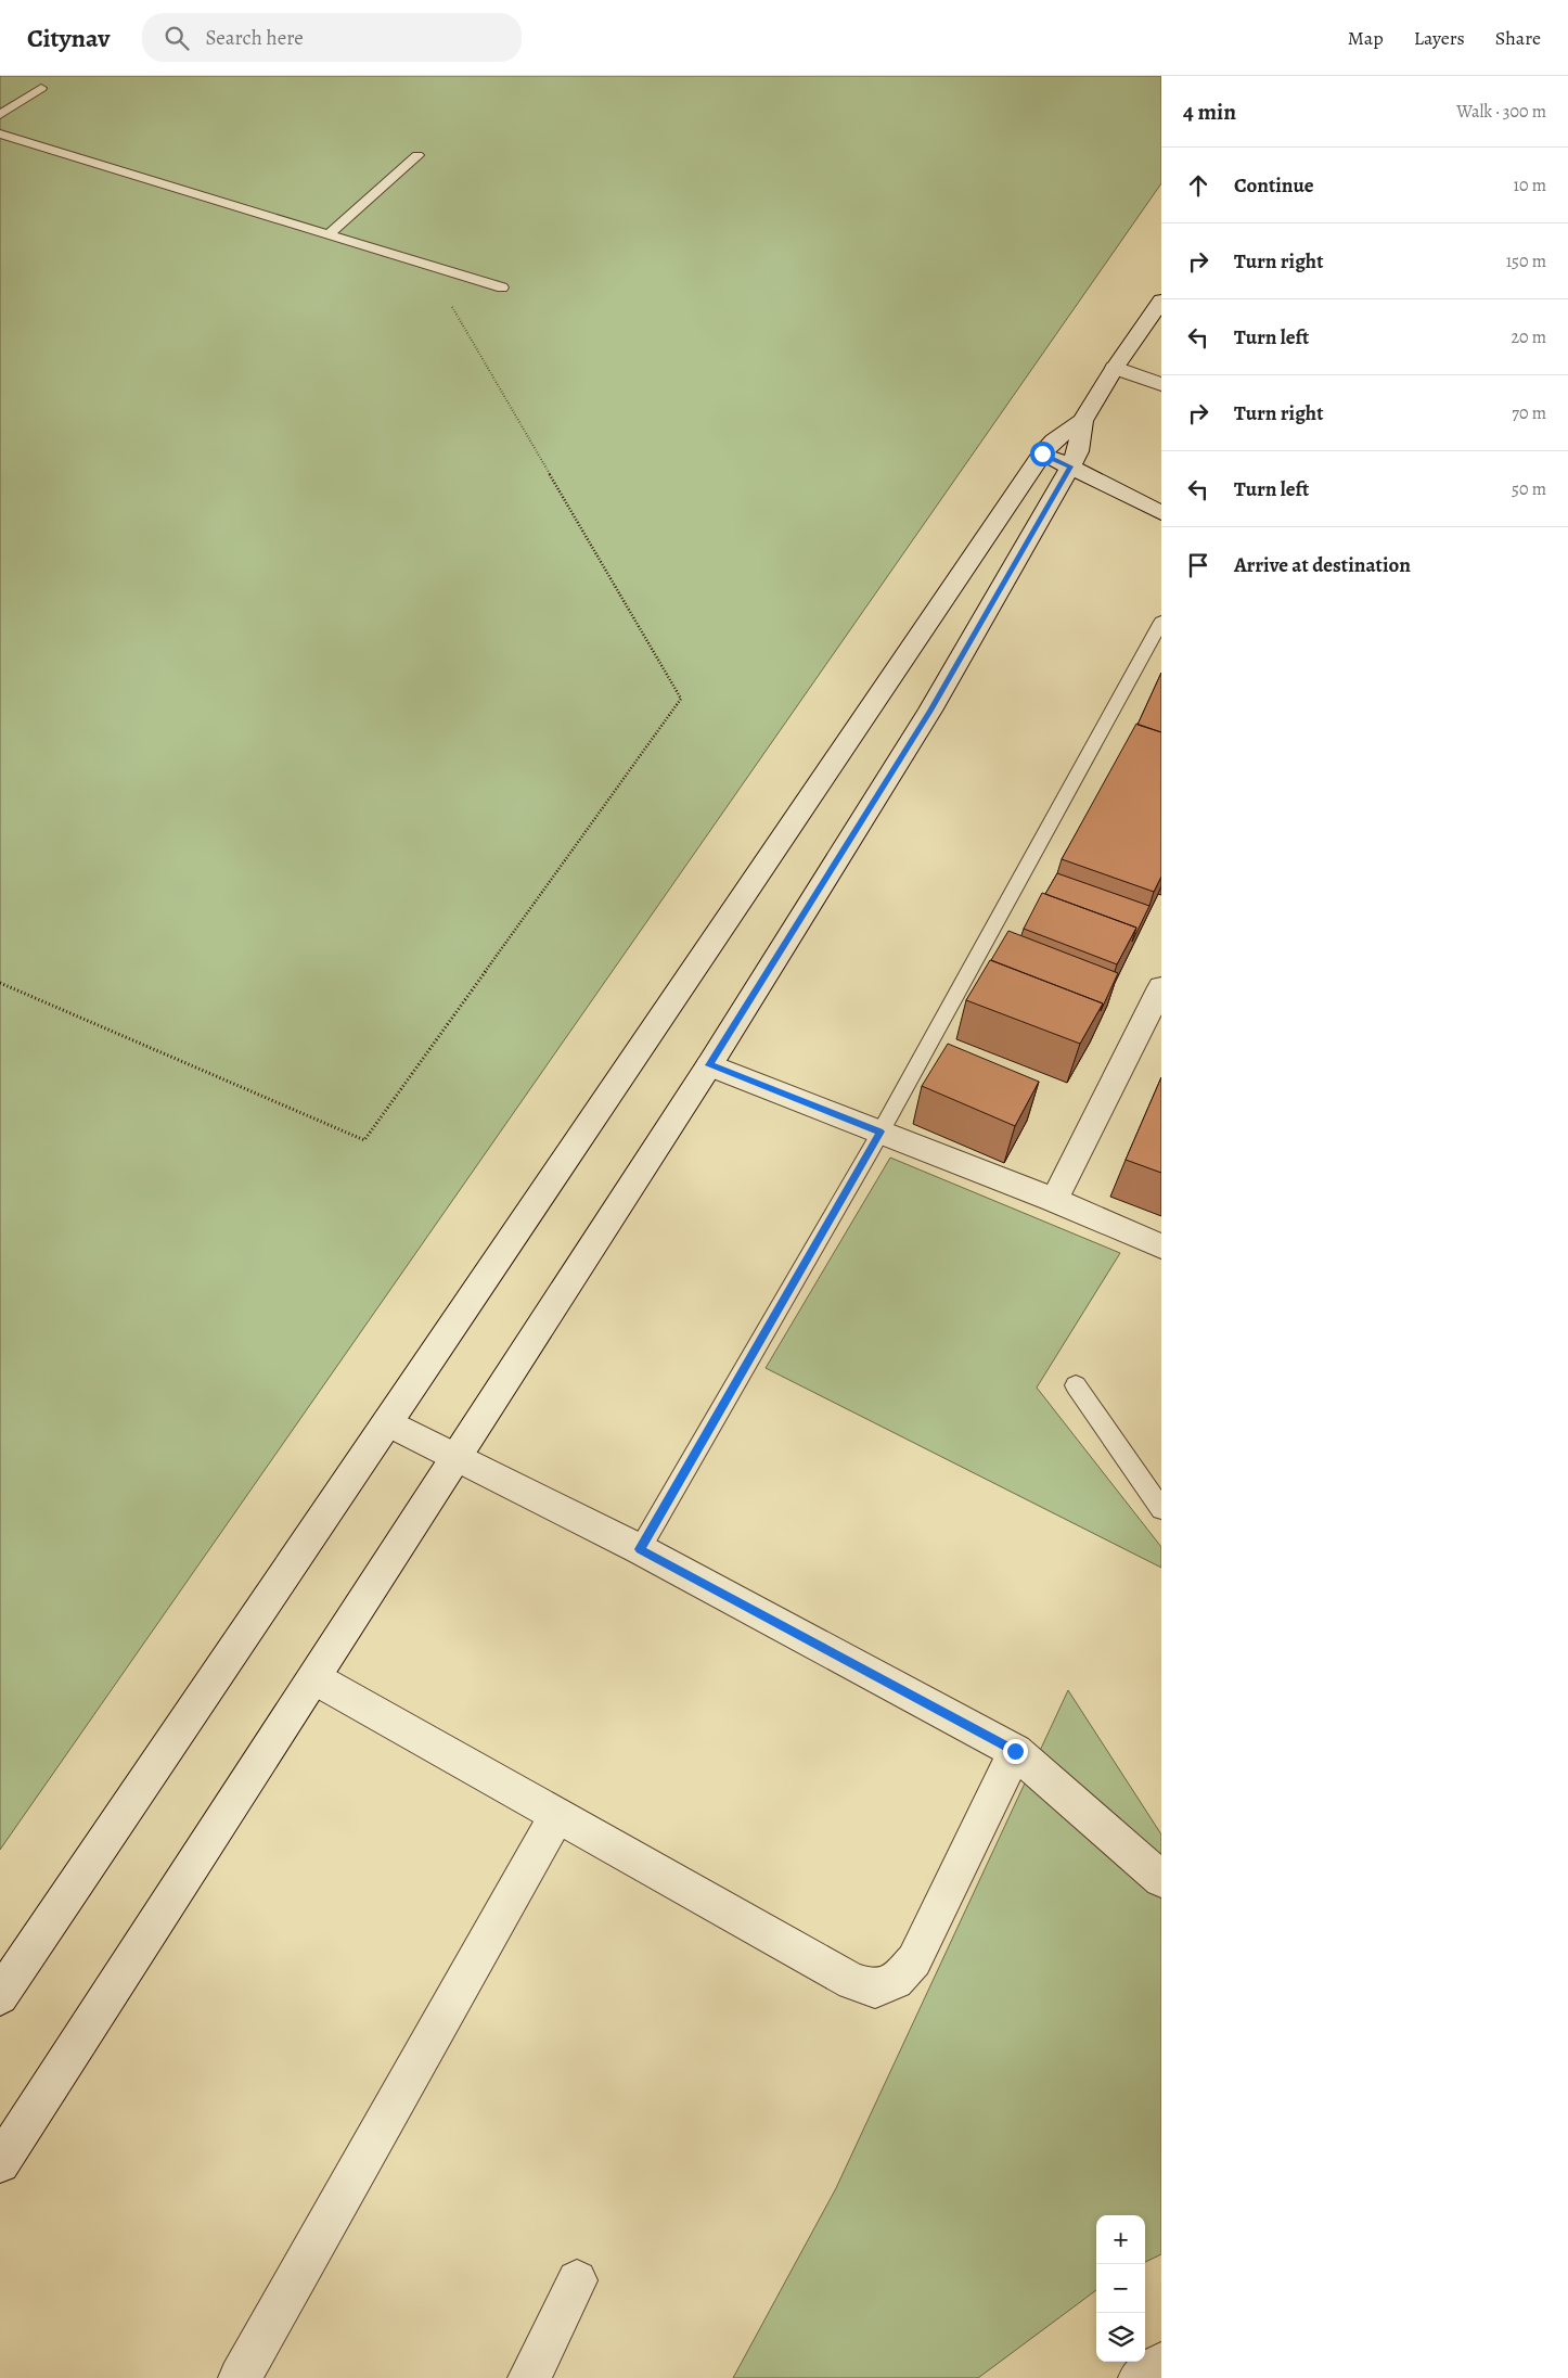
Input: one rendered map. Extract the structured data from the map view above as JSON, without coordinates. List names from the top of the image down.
{
  "page": {
    "header": "Citynav",
    "search": "Search here",
    "nav": ["Map", "Layers", "Share"],
    "heading": ["4 min", "Walk · 300 m"],
    "list": [
      ["Continue", "10 m"],
      ["Turn right", "150 m"],
      ["Turn left", "20 m"],
      ["Turn right", "70 m"],
      ["Turn left", "50 m"],
      "Arrive at destination"
    ],
    "map_buttons": ["+", "−"]
  }
}
